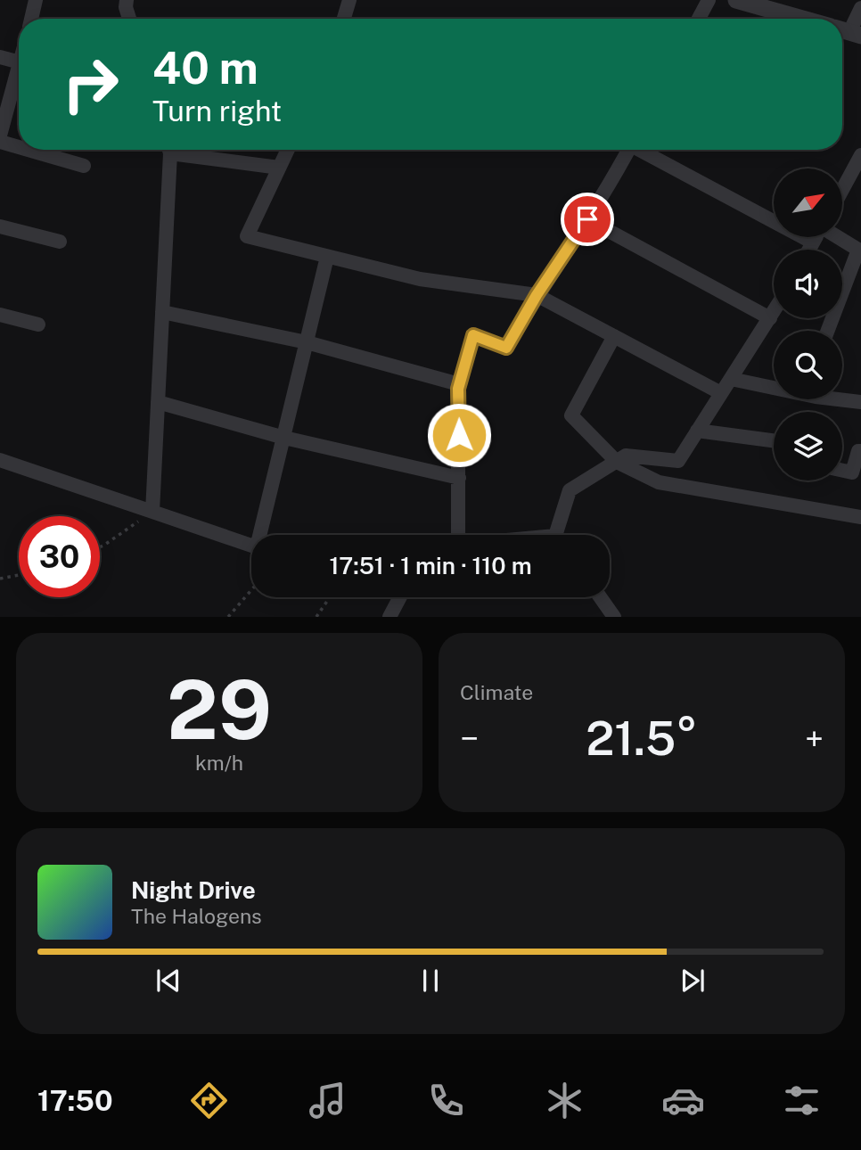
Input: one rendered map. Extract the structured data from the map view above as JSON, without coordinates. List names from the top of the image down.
{
  "north": "top right",
  "page": {
    "turn": ["40 m", "Turn right"],
    "limit": "30",
    "trip": "17:51 · 1 min · 110 m",
    "tile": [
      ["29", "km/h"],
      "Climate"
    ],
    "heat": ["−", "21.5°", "+"],
    "song": ["Night Drive", "The Halogens"],
    "tabs": "17:50"
  }
}
